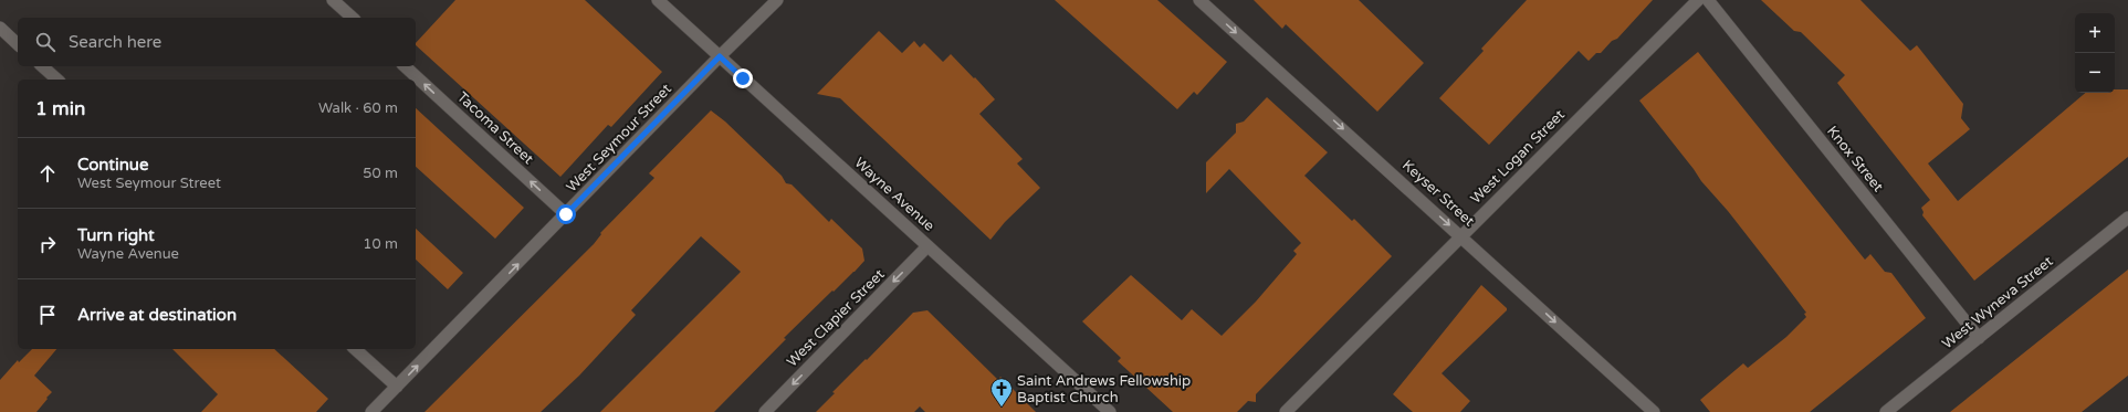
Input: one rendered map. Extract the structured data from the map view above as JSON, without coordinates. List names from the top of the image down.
{
  "streets": {
    "street": [
      "Tacoma Street",
      "West Seymour Street",
      "West Logan Street",
      "Knox Street",
      "Keyser Street",
      "Wayne Avenue",
      "West Wyneva Street",
      "West Clapier Street"
    ]
  },
  "crossings": [
    ["Tacoma Street", "West Seymour Street"],
    ["West Seymour Street", "Wayne Avenue"],
    ["West Logan Street", "Keyser Street"],
    ["Knox Street", "West Wyneva Street"],
    ["Wayne Avenue", "West Clapier Street"]
  ],
  "one_way": [
    "Tacoma Street",
    "West Seymour Street",
    "Keyser Street",
    "West Clapier Street"
  ],
  "places": {
    "church": ["Saint Andrews Fellowship Baptist Church"]
  },
  "page": {
    "map_buttons": ["+", "−"],
    "search": "Search here",
    "heading": ["1 min", "Walk · 60 m"],
    "list": [
      ["Continue", "West Seymour Street", "50 m"],
      ["Turn right", "Wayne Avenue", "10 m"],
      "Arrive at destination"
    ]
  }
}
